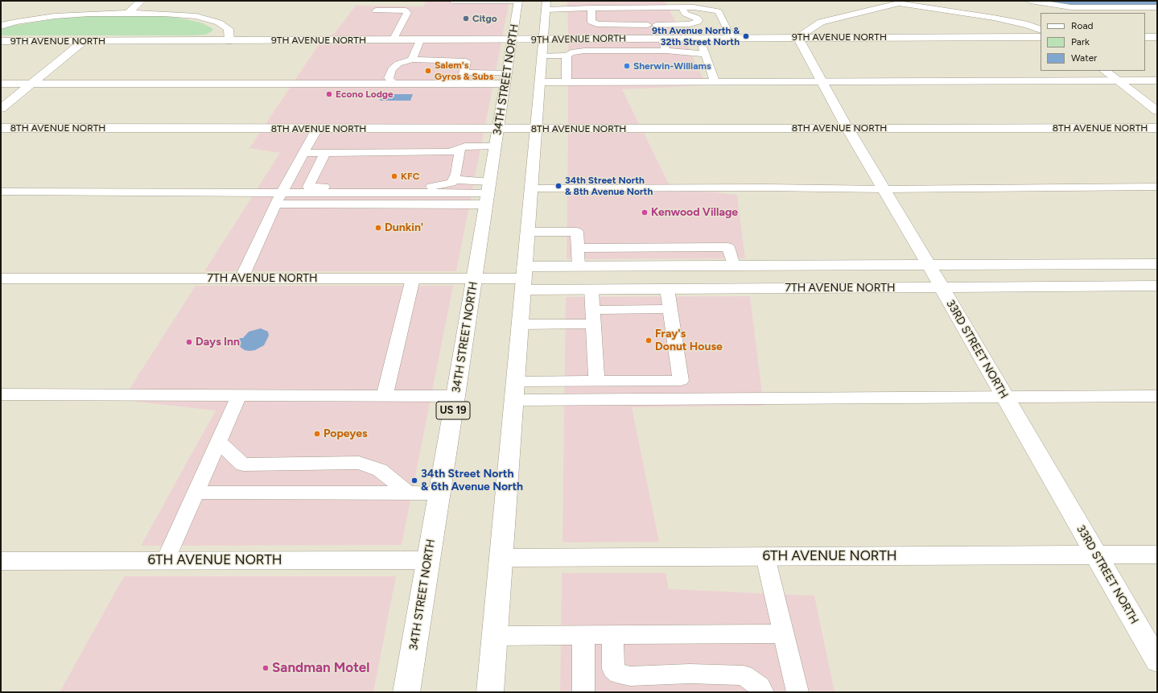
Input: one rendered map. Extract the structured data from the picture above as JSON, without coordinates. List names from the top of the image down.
{
  "streets": {
    "main road": [
      "9TH AVENUE NORTH",
      "34TH STREET NORTH",
      "8TH AVENUE NORTH",
      "7TH AVENUE NORTH",
      "33RD STREET NORTH",
      "US 19",
      "6TH AVENUE NORTH"
    ]
  },
  "crossings": [
    ["9TH AVENUE NORTH", "34TH STREET NORTH"],
    ["9TH AVENUE NORTH", "33RD STREET NORTH"],
    ["34TH STREET NORTH", "8TH AVENUE NORTH"],
    ["34TH STREET NORTH", "7TH AVENUE NORTH"],
    ["34TH STREET NORTH", "6TH AVENUE NORTH"],
    ["8TH AVENUE NORTH", "33RD STREET NORTH"],
    ["7TH AVENUE NORTH", "33RD STREET NORTH"],
    ["33RD STREET NORTH", "6TH AVENUE NORTH"]
  ],
  "places": [
    "Citgo",
    "9th Avenue North & 32th Street North",
    "Sherwin-Williams",
    "Salem's Gyros & Subs",
    "Econo Lodge",
    "KFC",
    "34th Street North & 8th Avenue North",
    "Kenwood Village",
    "Dunkin'",
    "Fray's Donut House",
    "Days Inn",
    "Popeyes",
    "34th Street North & 6th Avenue North",
    "Sandman Motel"
  ],
  "legend": ["Road", "Park", "Water"]
}
